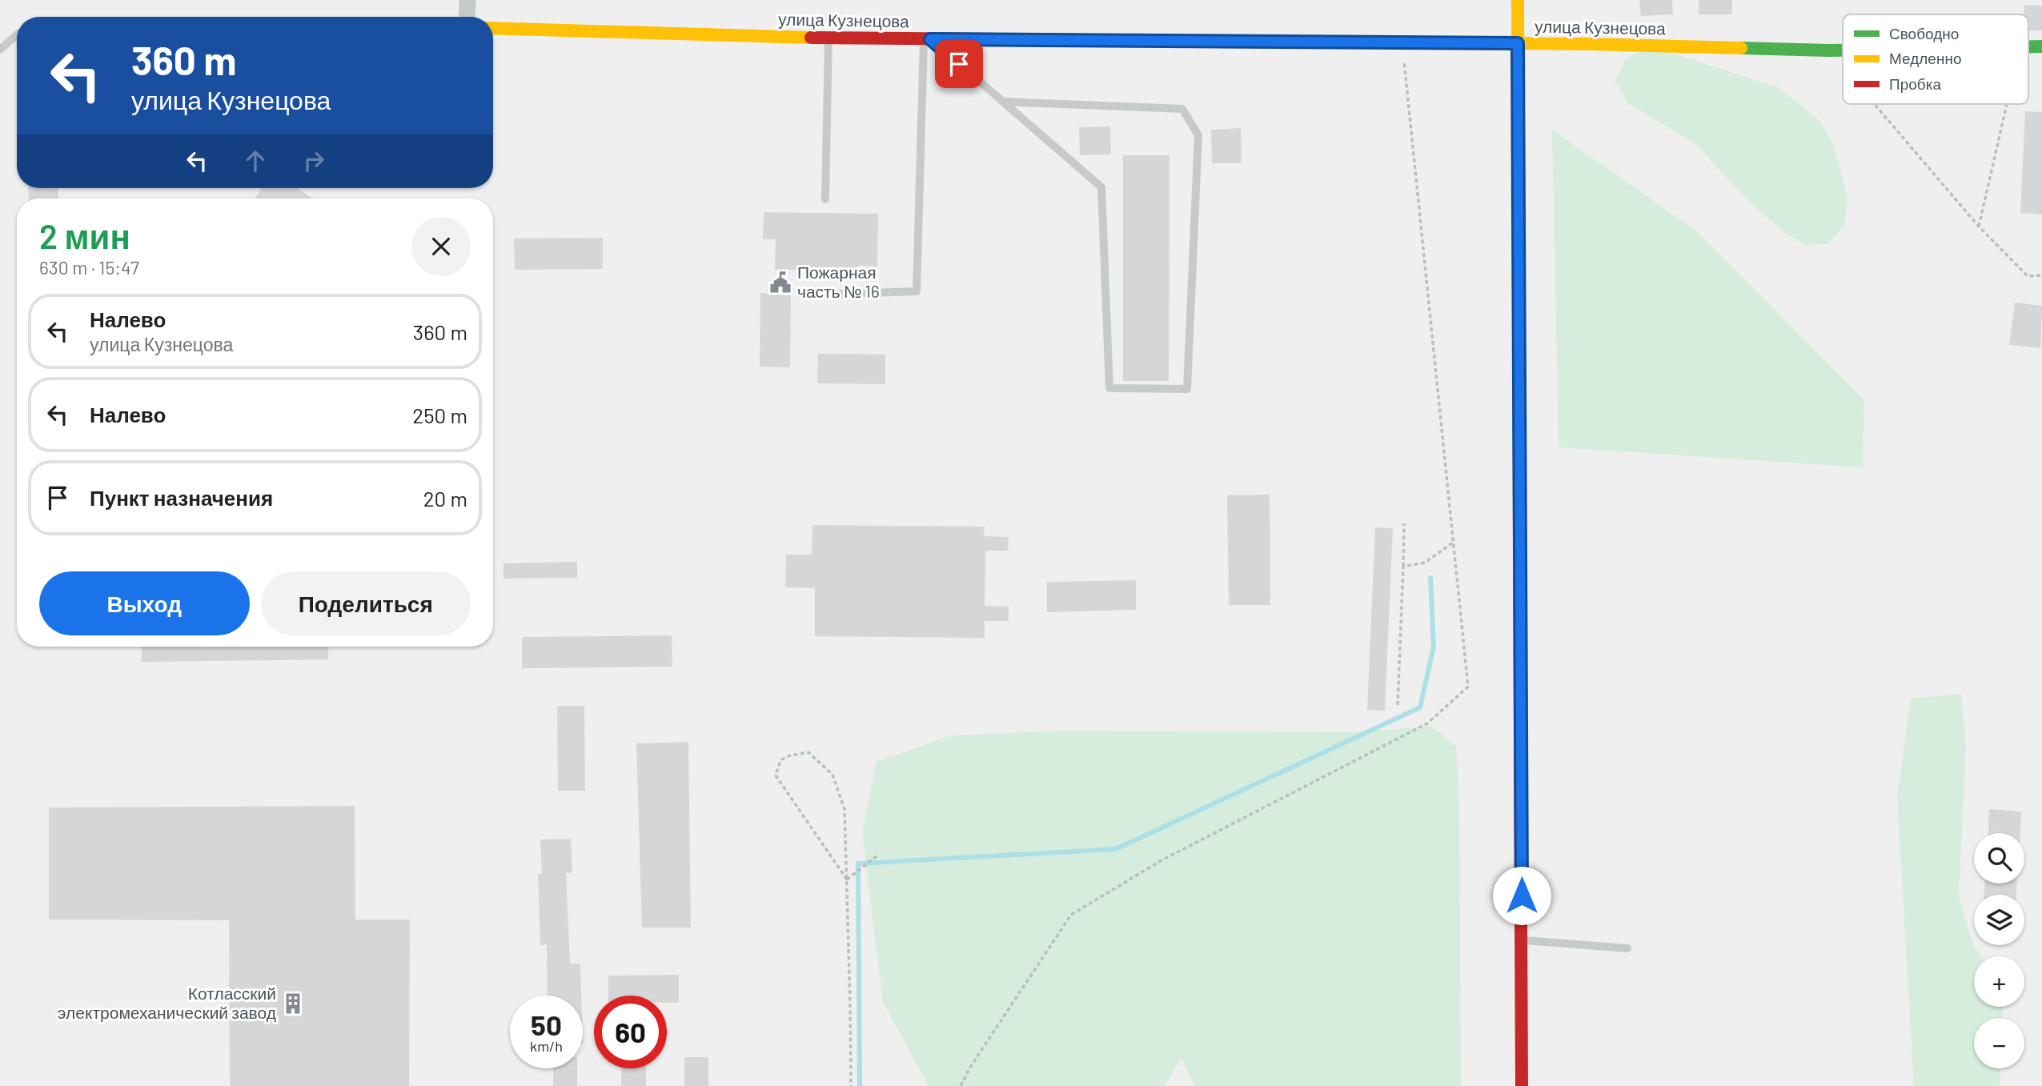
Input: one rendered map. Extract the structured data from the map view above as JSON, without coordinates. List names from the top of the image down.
{
  "streets": {
    "street": ["улица Кузнецова"]
  },
  "places": {
    "public building": ["Пожарная часть № 16"],
    "building": ["Котласский электромеханический завод"]
  },
  "legend": ["Свободно", "Медленно", "Пробка"],
  "page": {
    "turn": ["360 m", "улица Кузнецова"],
    "heading": ["2 мин", "630 m · 15:47"],
    "list": [
      {
        "name": "Налево",
        "note": "улица Кузнецова",
        "value": "360 m"
      },
      {
        "name": "Налево",
        "value": "250 m"
      },
      {
        "name": "Пункт назначения",
        "value": "20 m"
      }
    ],
    "buttons": ["Выход", "Поделиться"],
    "map_buttons": ["+", "−"],
    "speed": "50 km/h",
    "limit": "60"
  }
}
